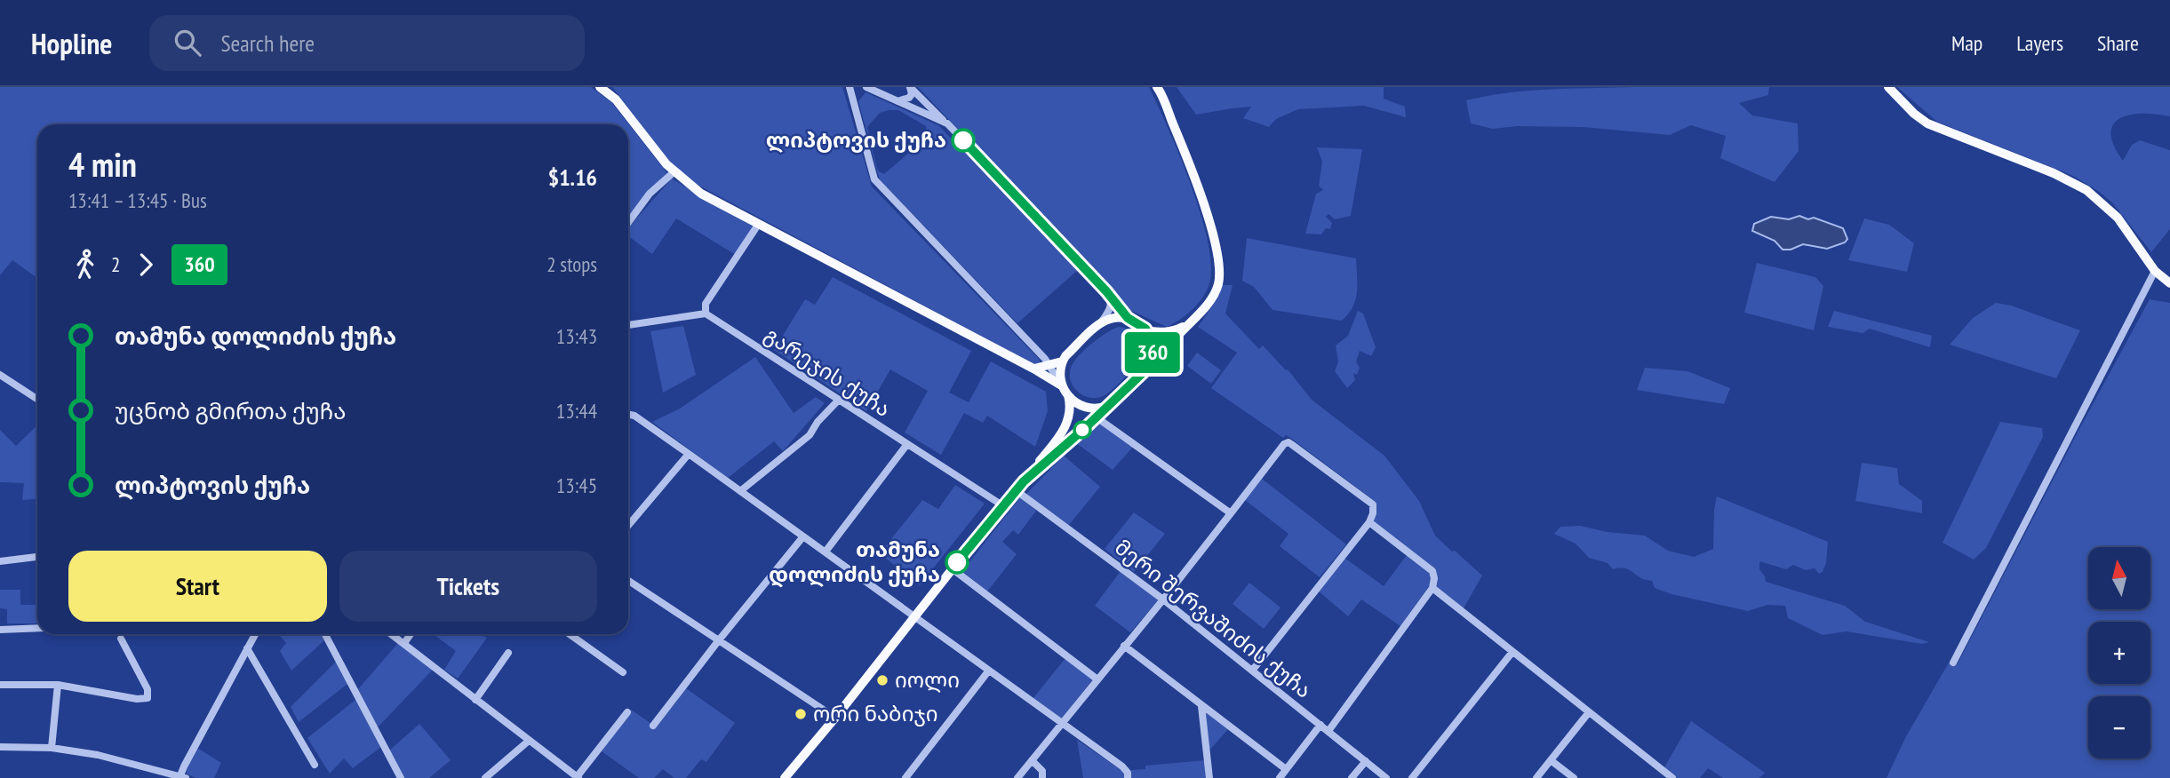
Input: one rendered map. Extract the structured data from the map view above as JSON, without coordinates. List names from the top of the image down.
{
  "streets": {
    "street": ["გარეჯის ქუჩა", "მერი შერვაშიძის ქუჩა"]
  },
  "places": [
    "ლიპტოვის ქუჩა",
    "თამუნა დოლიძის ქუჩა",
    "იოლი",
    "ორი ნაბიჯი"
  ],
  "lines": ["bus line 360"],
  "north": "top",
  "page": {
    "header": "Hopline",
    "search": "Search here",
    "nav": ["Map", "Layers", "Share"],
    "on_map": "360",
    "heading": ["4 min", "13:41 – 13:45 · Bus", "$1.16"],
    "legs": ["2", "360", "2 stops"],
    "list": [
      {
        "name": "თამუნა დოლიძის ქუჩა",
        "value": "13:43"
      },
      {
        "name": "უცნობ გმირთა ქუჩა",
        "value": "13:44"
      },
      {
        "name": "ლიპტოვის ქუჩა",
        "value": "13:45"
      }
    ],
    "buttons": ["Start", "Tickets"],
    "map_buttons": ["+", "−"]
  }
}
